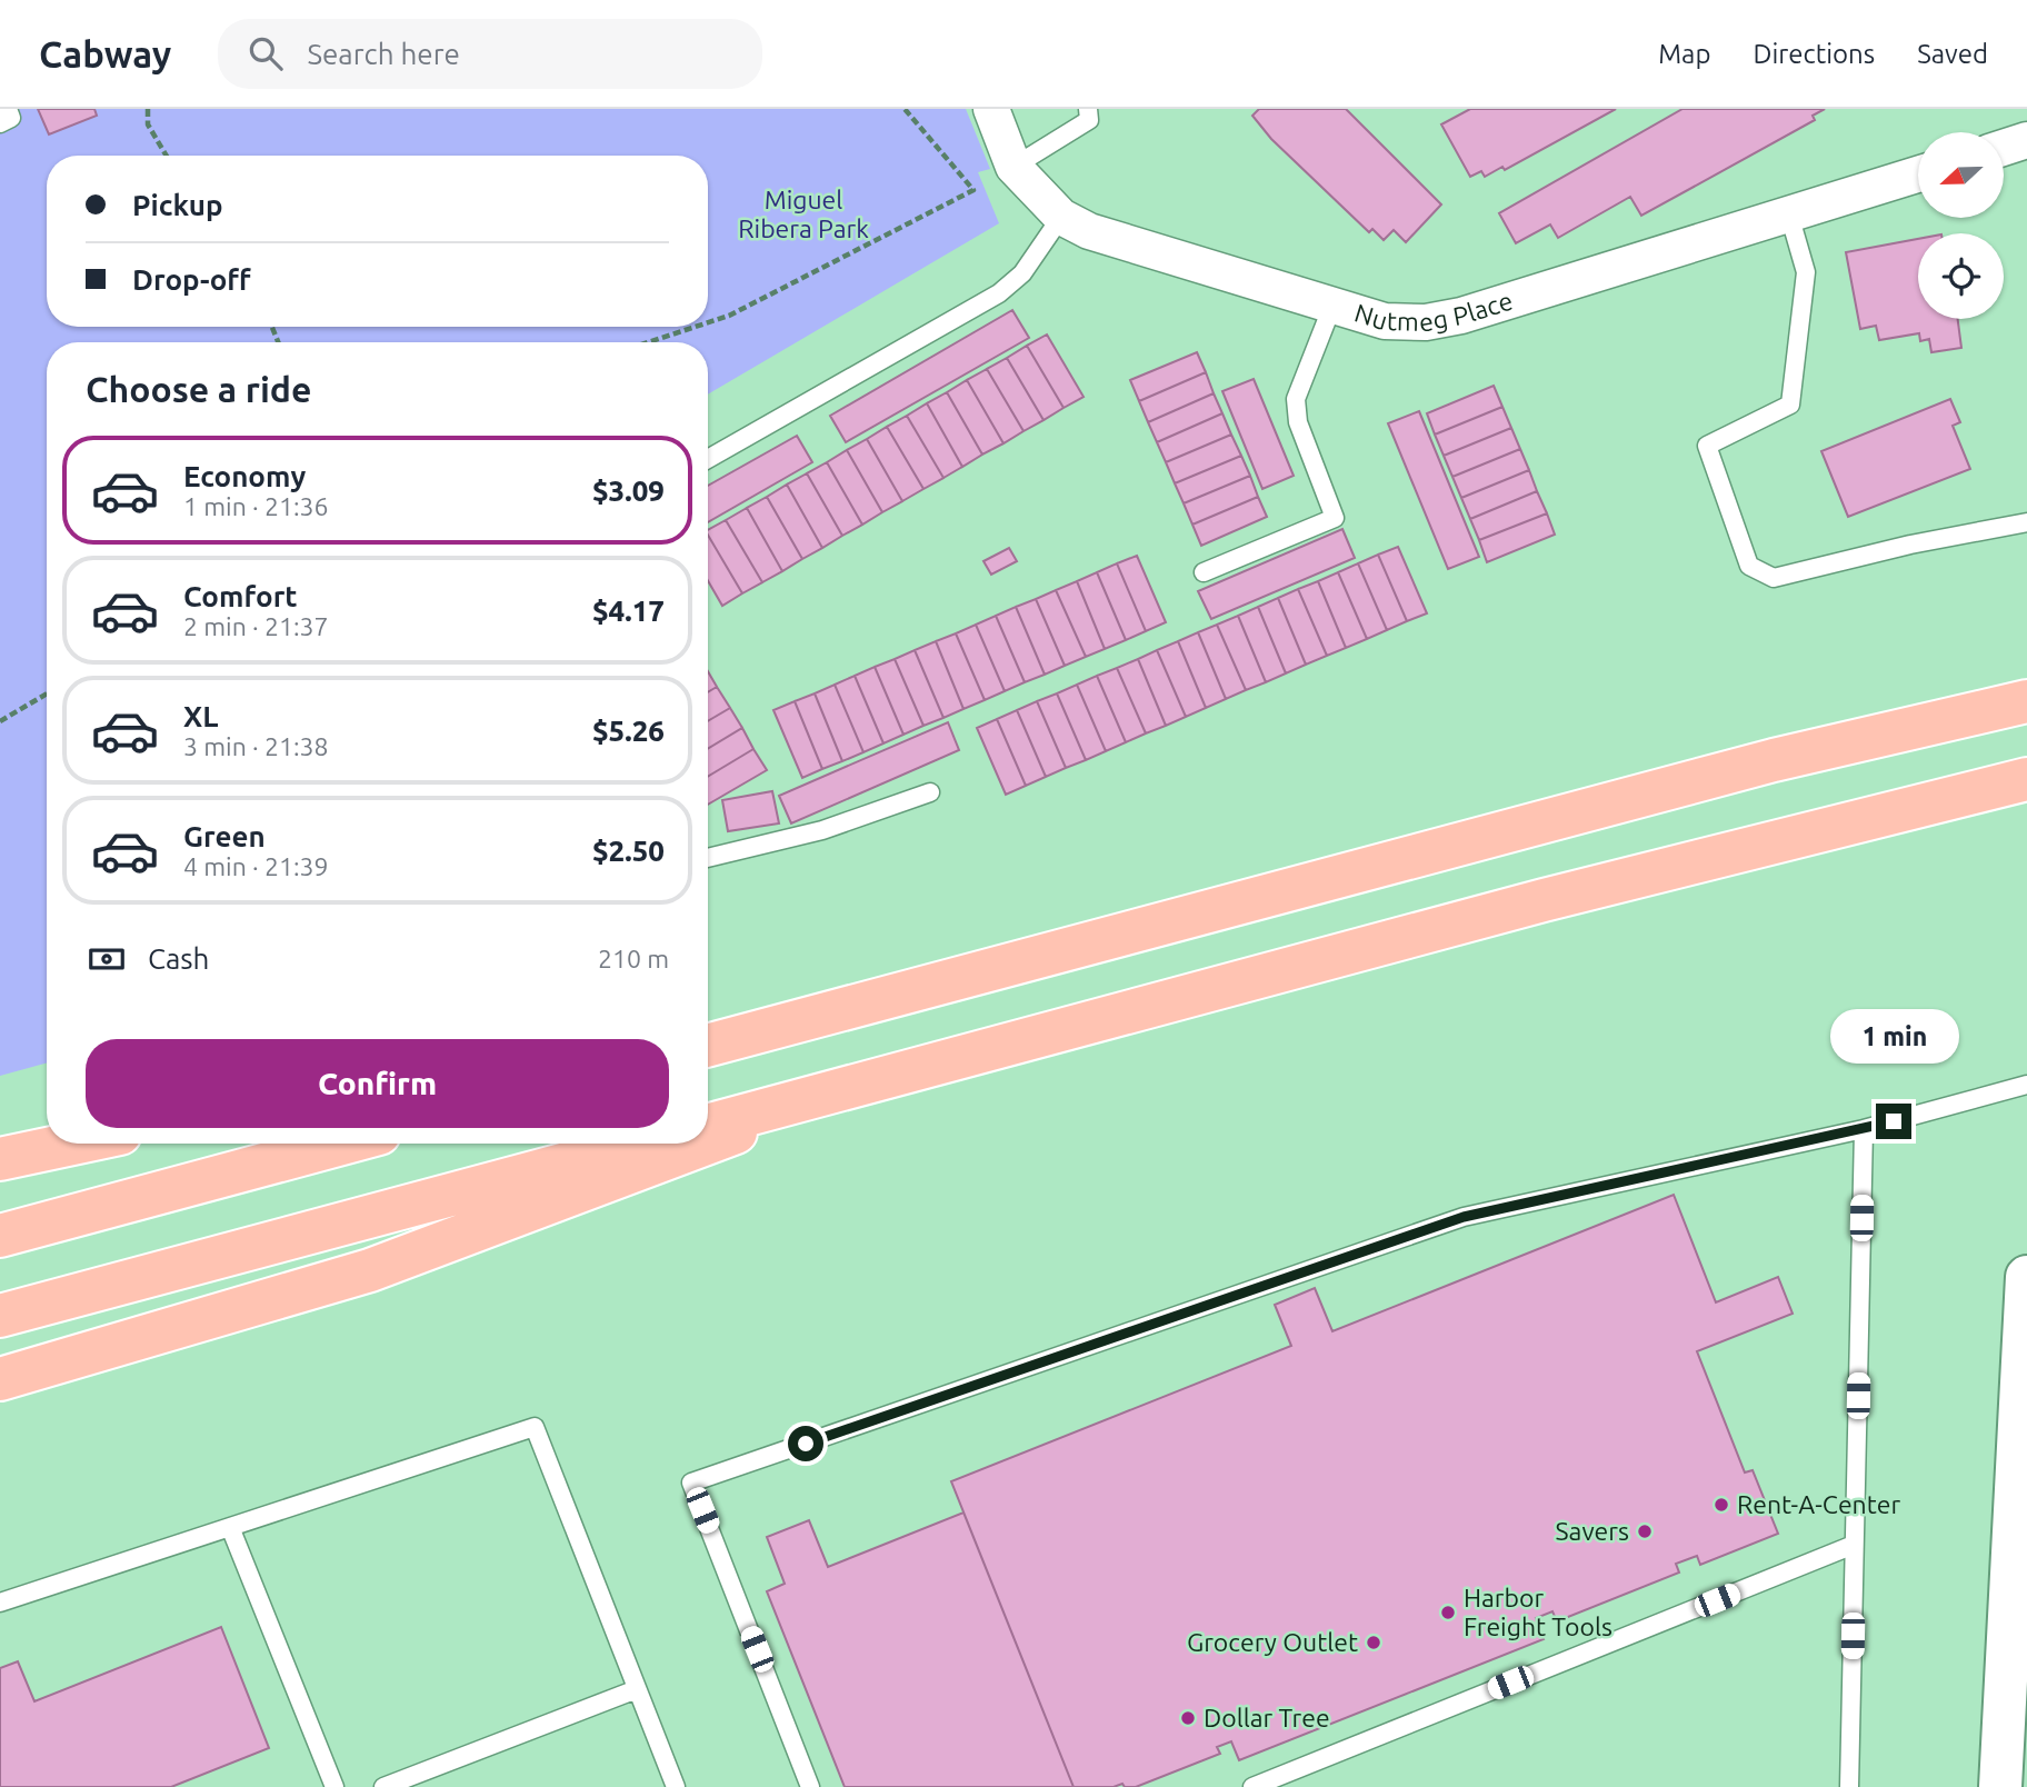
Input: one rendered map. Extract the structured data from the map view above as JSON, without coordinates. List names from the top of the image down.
{
  "streets": {
    "street": ["Nutmeg Place"]
  },
  "parks": ["Miguel Ribera Park"],
  "places": [
    "Rent-A-Center",
    "Savers",
    "Harbor Freight Tools",
    "Grocery Outlet",
    "Dollar Tree"
  ],
  "north": "left",
  "page": {
    "header": "Cabway",
    "search": "Search here",
    "nav": ["Map", "Directions", "Saved"],
    "banner": ["Pickup", "Drop-off"],
    "heading": "Choose a ride",
    "list": [
      {
        "name": "Economy",
        "note": "1 min · 21:36",
        "value": "$3.09"
      },
      {
        "name": "Comfort",
        "note": "2 min · 21:37",
        "value": "$4.17"
      },
      {
        "name": "XL",
        "note": "3 min · 21:38",
        "value": "$5.26"
      },
      {
        "name": "Green",
        "note": "4 min · 21:39",
        "value": "$2.50"
      }
    ],
    "pay": ["Cash", "210 m"],
    "bubble": "1 min",
    "buttons": "Confirm"
  }
}
